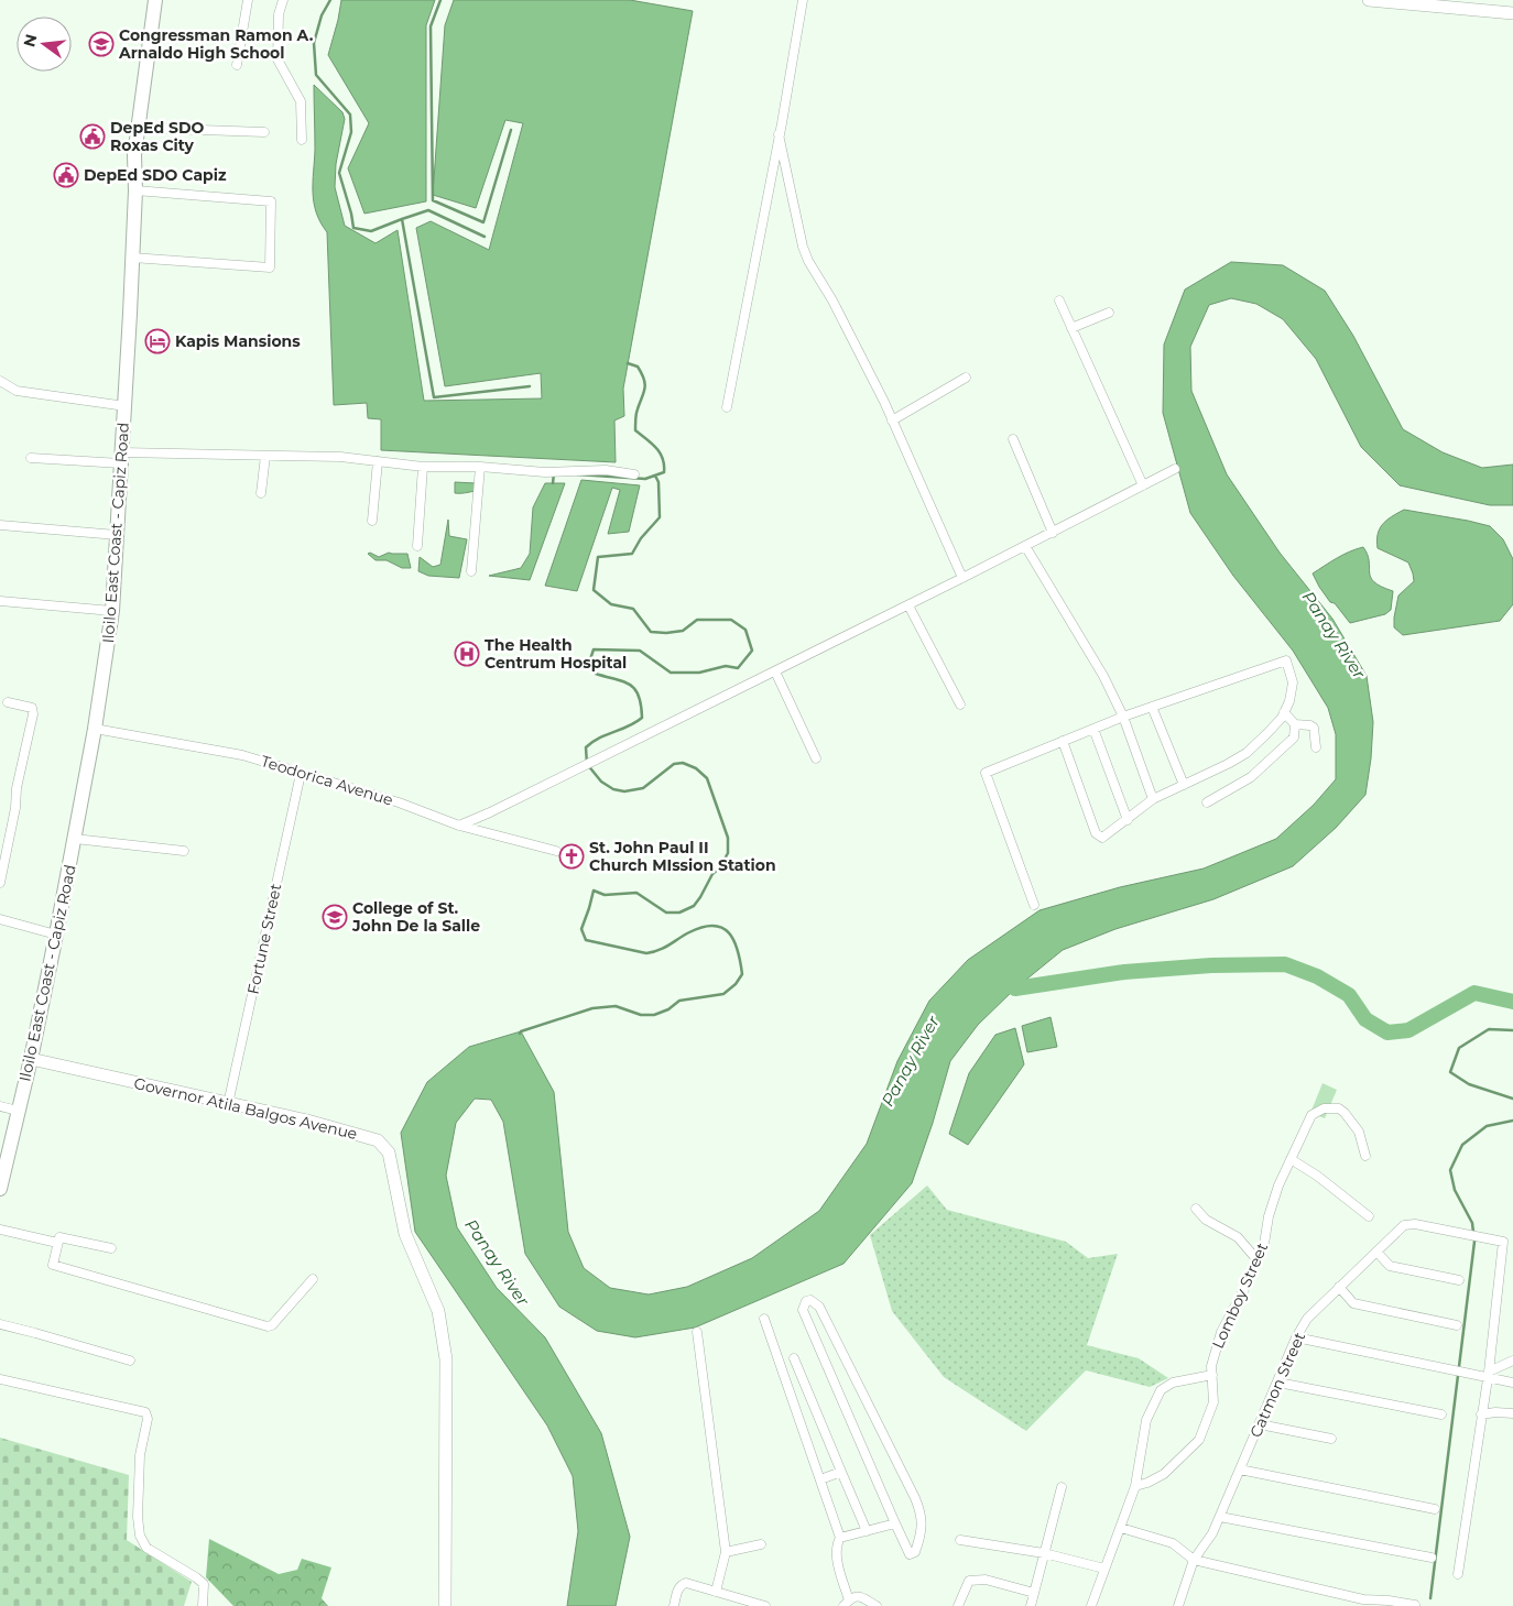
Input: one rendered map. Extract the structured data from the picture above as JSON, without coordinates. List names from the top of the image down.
{
  "streets": {
    "main road": ["Iloilo East Coast - Capiz Road", "Governor Atila Balgos Avenue"],
    "street": [
      "Teodorica Avenue",
      "Fortune Street",
      "Lomboy Street",
      "Catmon Street"
    ]
  },
  "crossings": [
    ["Iloilo East Coast - Capiz Road", "Teodorica Avenue"],
    ["Iloilo East Coast - Capiz Road", "Governor Atila Balgos Avenue"],
    ["Teodorica Avenue", "Fortune Street"],
    ["Fortune Street", "Governor Atila Balgos Avenue"]
  ],
  "water": ["Panay River"],
  "places": {
    "school or university": ["Congressman Ramon A. Arnaldo High School", "College of St. John De la Salle"],
    "public building": ["DepEd SDO Roxas City", "DepEd SDO Capiz"],
    "hotel": ["Kapis Mansions"],
    "hospital": ["The Health Centrum Hospital"],
    "church": ["St. John Paul II Church MIssion Station"]
  },
  "north": "left"
}
